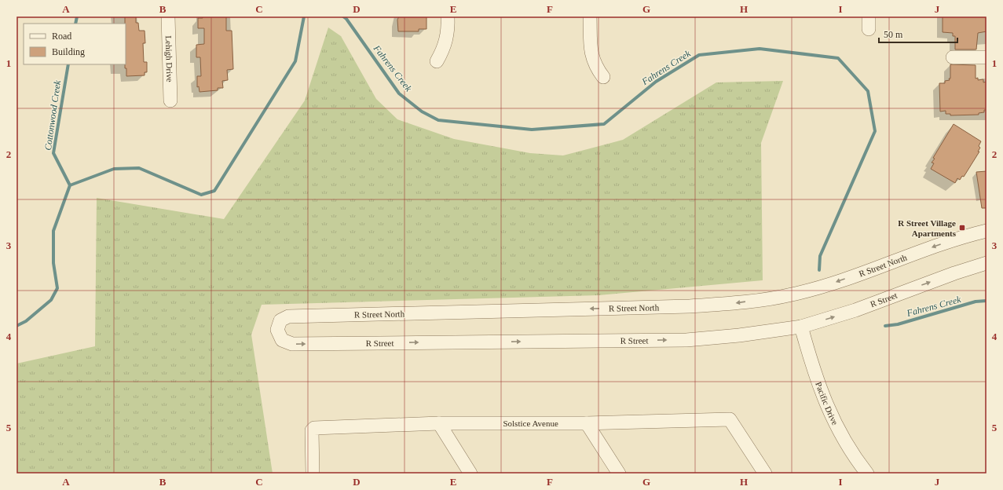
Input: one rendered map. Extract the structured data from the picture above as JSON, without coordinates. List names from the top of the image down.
{
  "streets": {
    "street": [
      "Lehigh Drive",
      "R Street North",
      "R Street",
      "Pacific Drive",
      "Solstice Avenue"
    ]
  },
  "crossings": [
    ["R Street North", "R Street"],
    ["R Street", "Pacific Drive"]
  ],
  "one_way": ["R Street North", "R Street"],
  "water": ["Fahrens Creek", "Cottonwood Creek"],
  "places": {
    "transit": ["R Street Village Apartments"]
  },
  "legend": ["Road", "Building"],
  "scale_bar": "50 m",
  "grid": {
    "columns": [
      "A",
      "B",
      "C",
      "D",
      "E",
      "F",
      "G",
      "H",
      "I",
      "J"
    ],
    "rows": [
      "1",
      "2",
      "3",
      "4",
      "5"
    ]
  }
}
